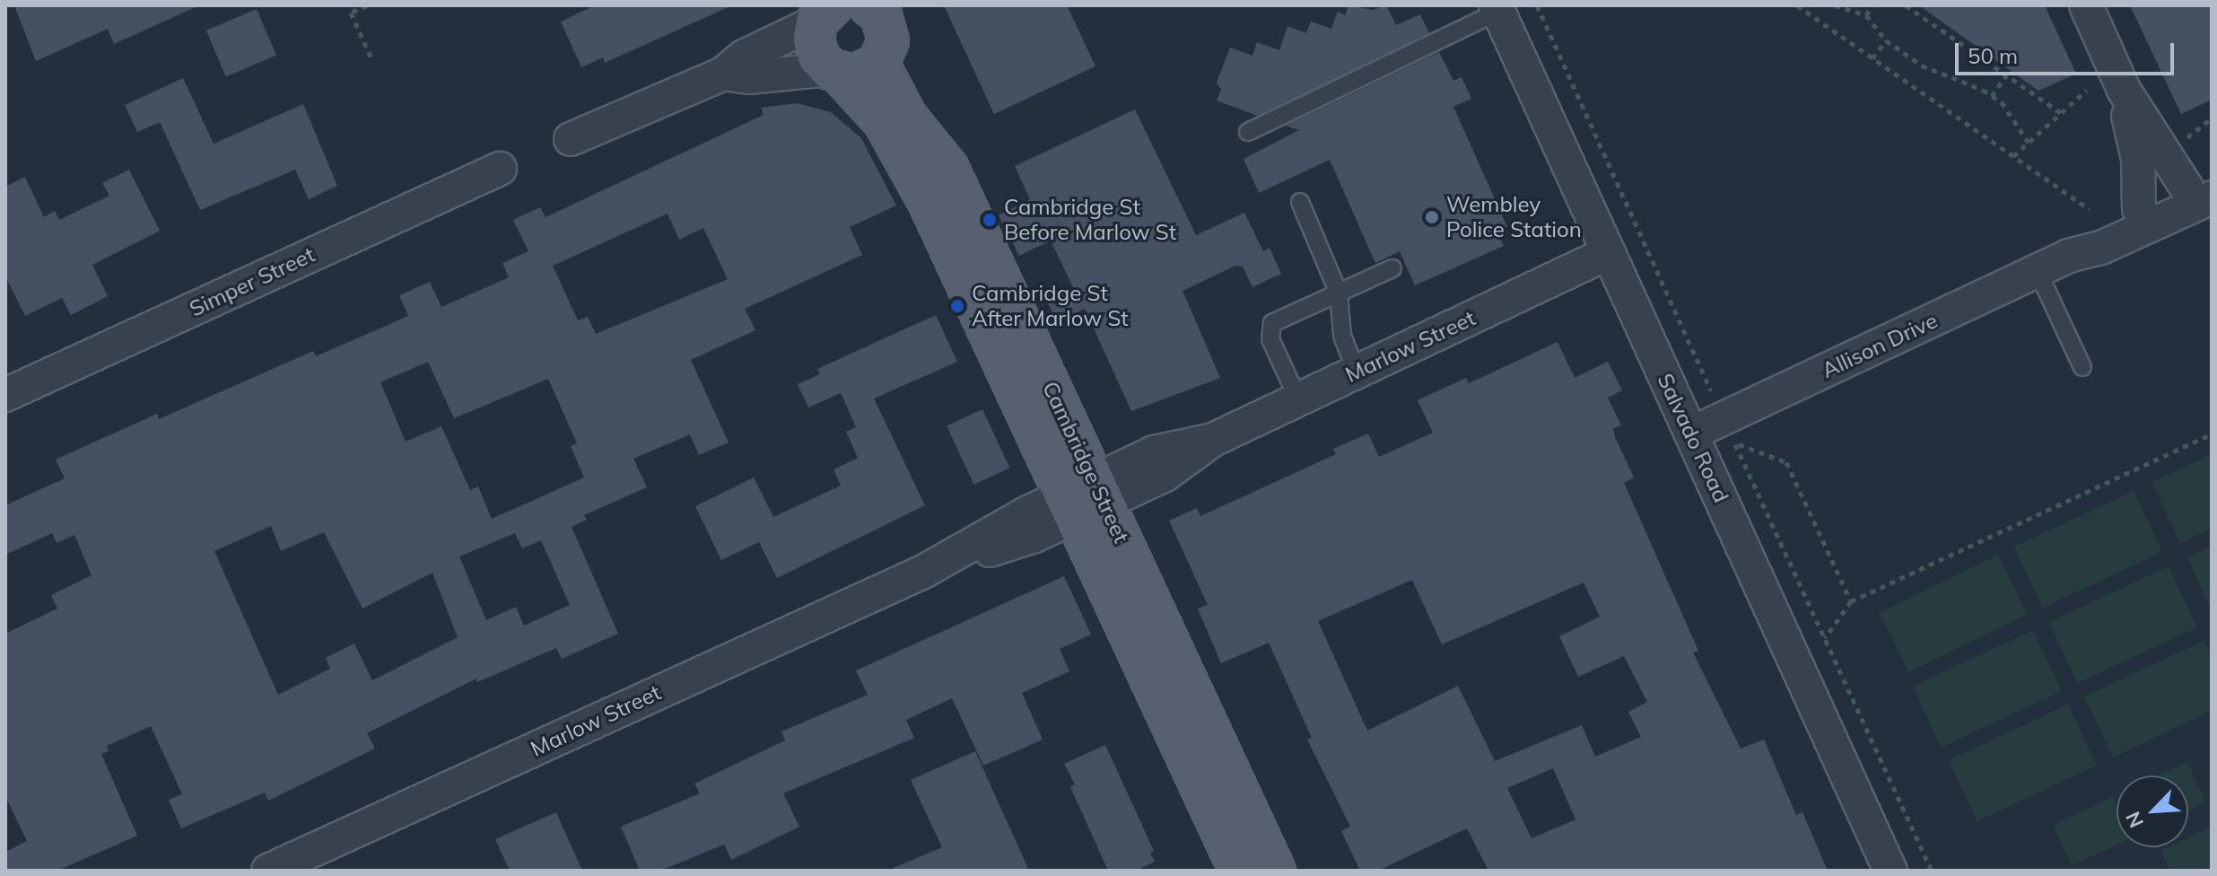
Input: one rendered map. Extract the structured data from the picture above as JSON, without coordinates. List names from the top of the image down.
{
  "streets": {
    "main road": ["Cambridge Street"],
    "street": [
      "Simper Street",
      "Allison Drive",
      "Marlow Street",
      "Salvado Road"
    ]
  },
  "crossings": [
    ["Allison Drive", "Salvado Road"],
    ["Marlow Street", "Salvado Road"],
    ["Marlow Street", "Cambridge Street"]
  ],
  "places": ["Wembley Police Station", "Cambridge St Before Marlow St", "Cambridge St After Marlow St"],
  "scale_bar": "50 m",
  "north": "bottom left"
}
